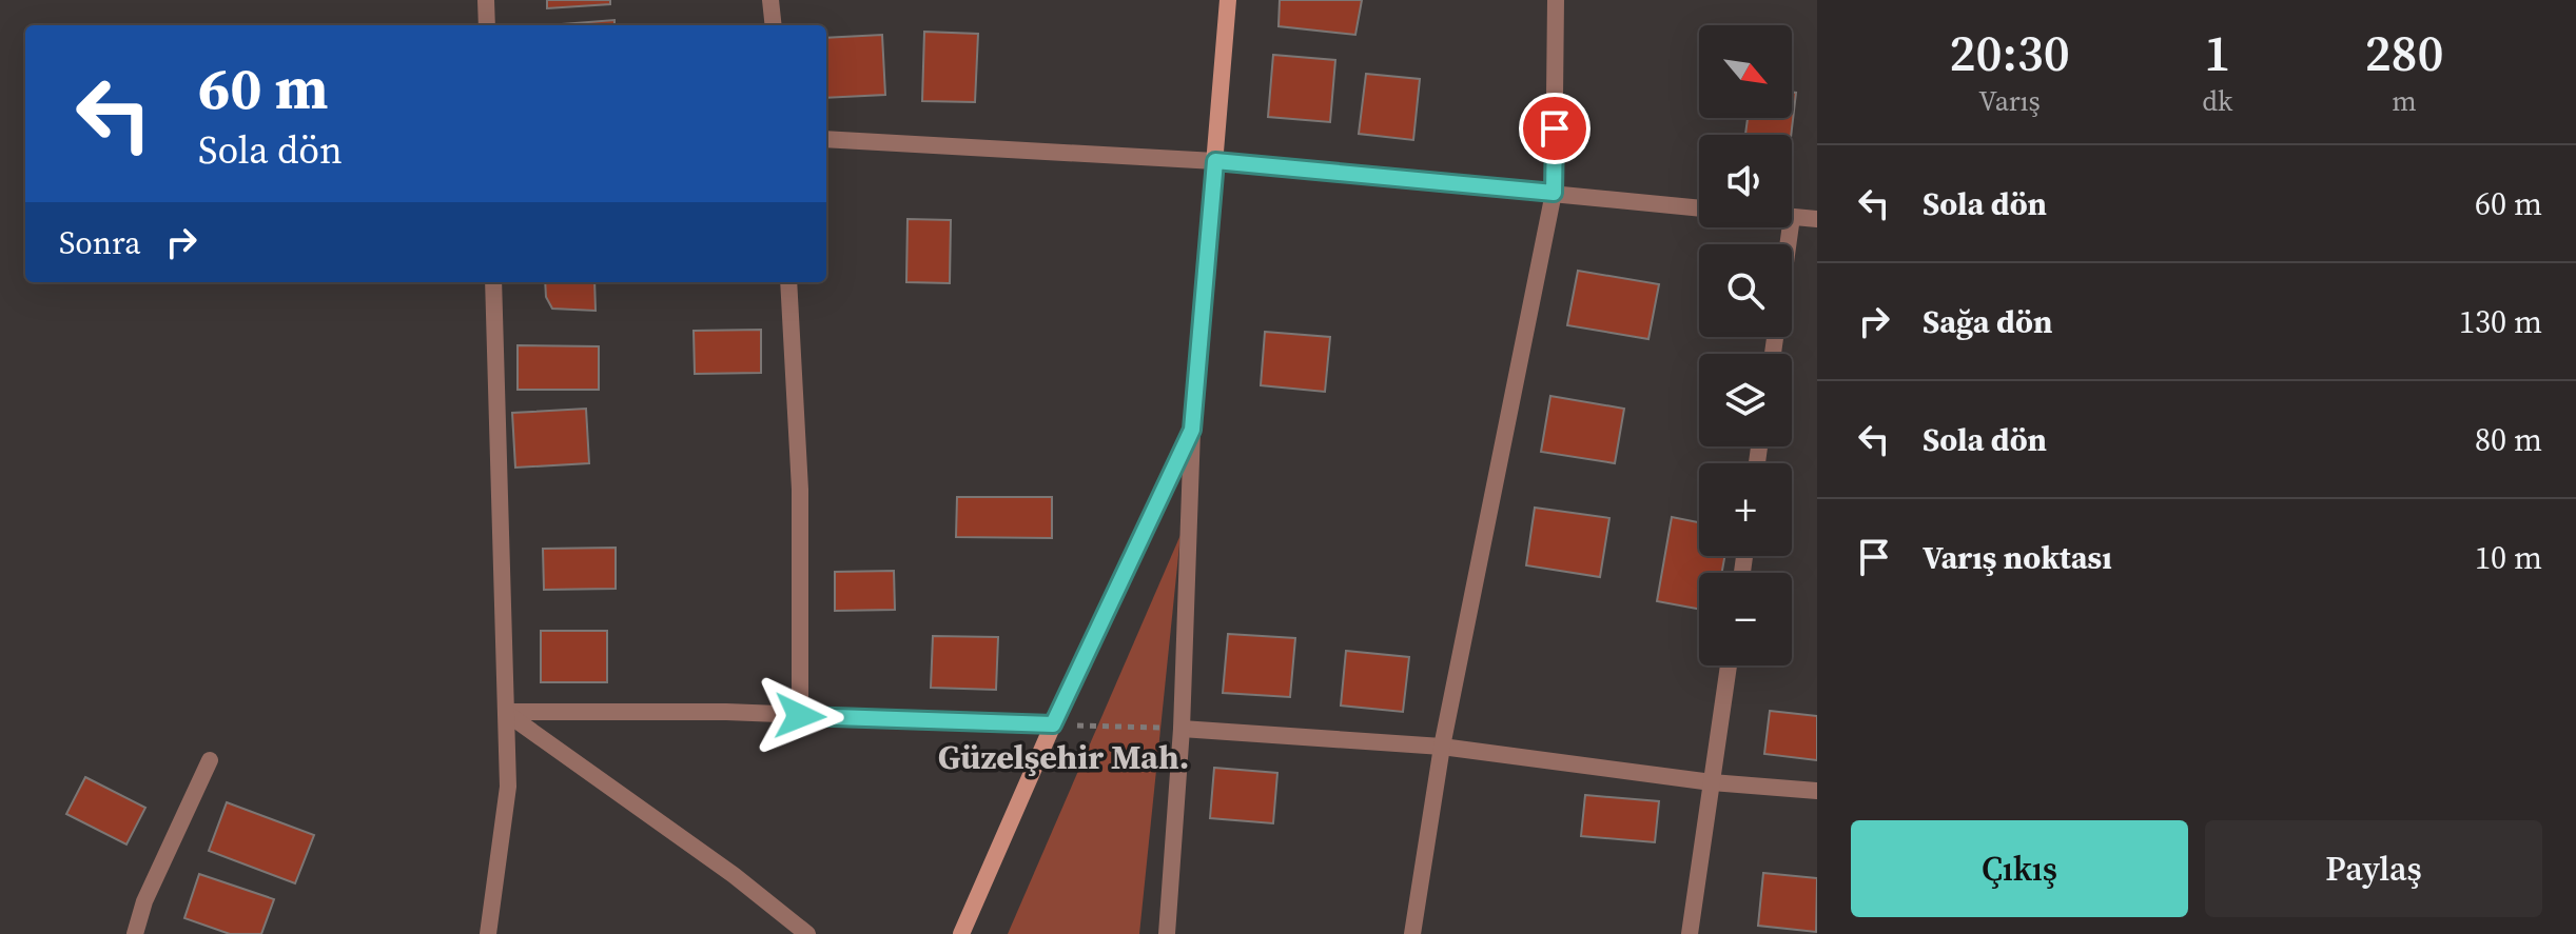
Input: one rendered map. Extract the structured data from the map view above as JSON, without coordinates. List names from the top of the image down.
{
  "districts": ["Güzelşehir Mah."],
  "north": "bottom right",
  "page": {
    "eta": [
      "20:30",
      "Varış",
      "1",
      "dk",
      "280",
      "m"
    ],
    "map_buttons": ["+", "−"],
    "turn": ["60 m", "Sola dön"],
    "list": [
      {
        "name": "Sola dön",
        "value": "60 m"
      },
      {
        "name": "Sağa dön",
        "value": "130 m"
      },
      {
        "name": "Sola dön",
        "value": "80 m"
      },
      {
        "name": "Varış noktası",
        "value": "10 m"
      }
    ],
    "then": "Sonra",
    "buttons": ["Çıkış", "Paylaş"]
  }
}
